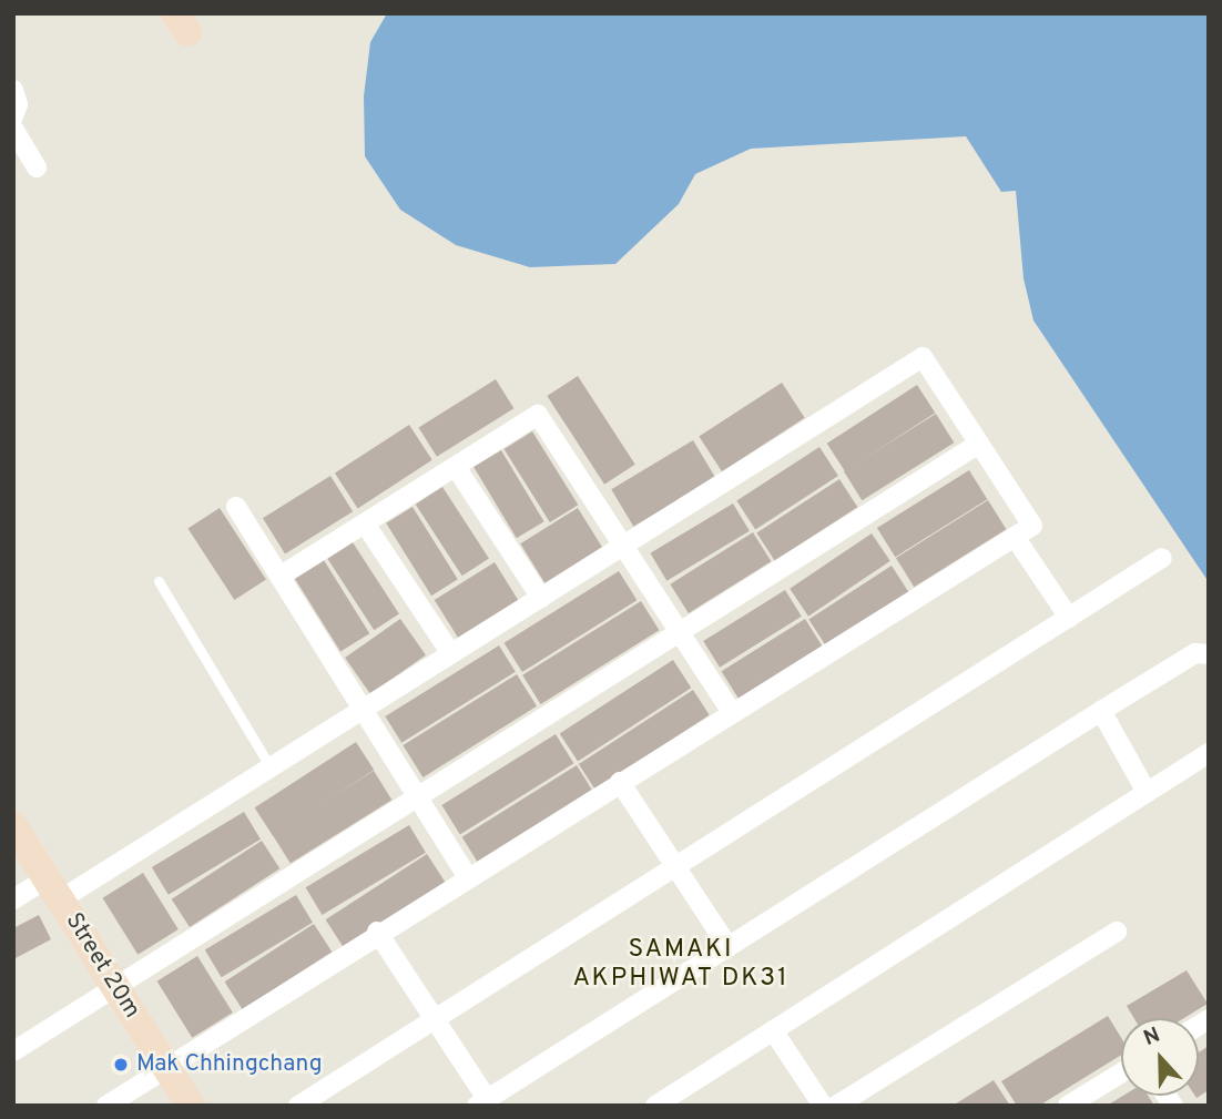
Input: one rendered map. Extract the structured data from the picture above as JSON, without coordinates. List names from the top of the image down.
{
  "streets": {
    "street": ["Street 20m"]
  },
  "districts": ["SAMAKI AKPHIWAT DK31"],
  "places": ["Mak Chhingchang"],
  "north": "top"
}
